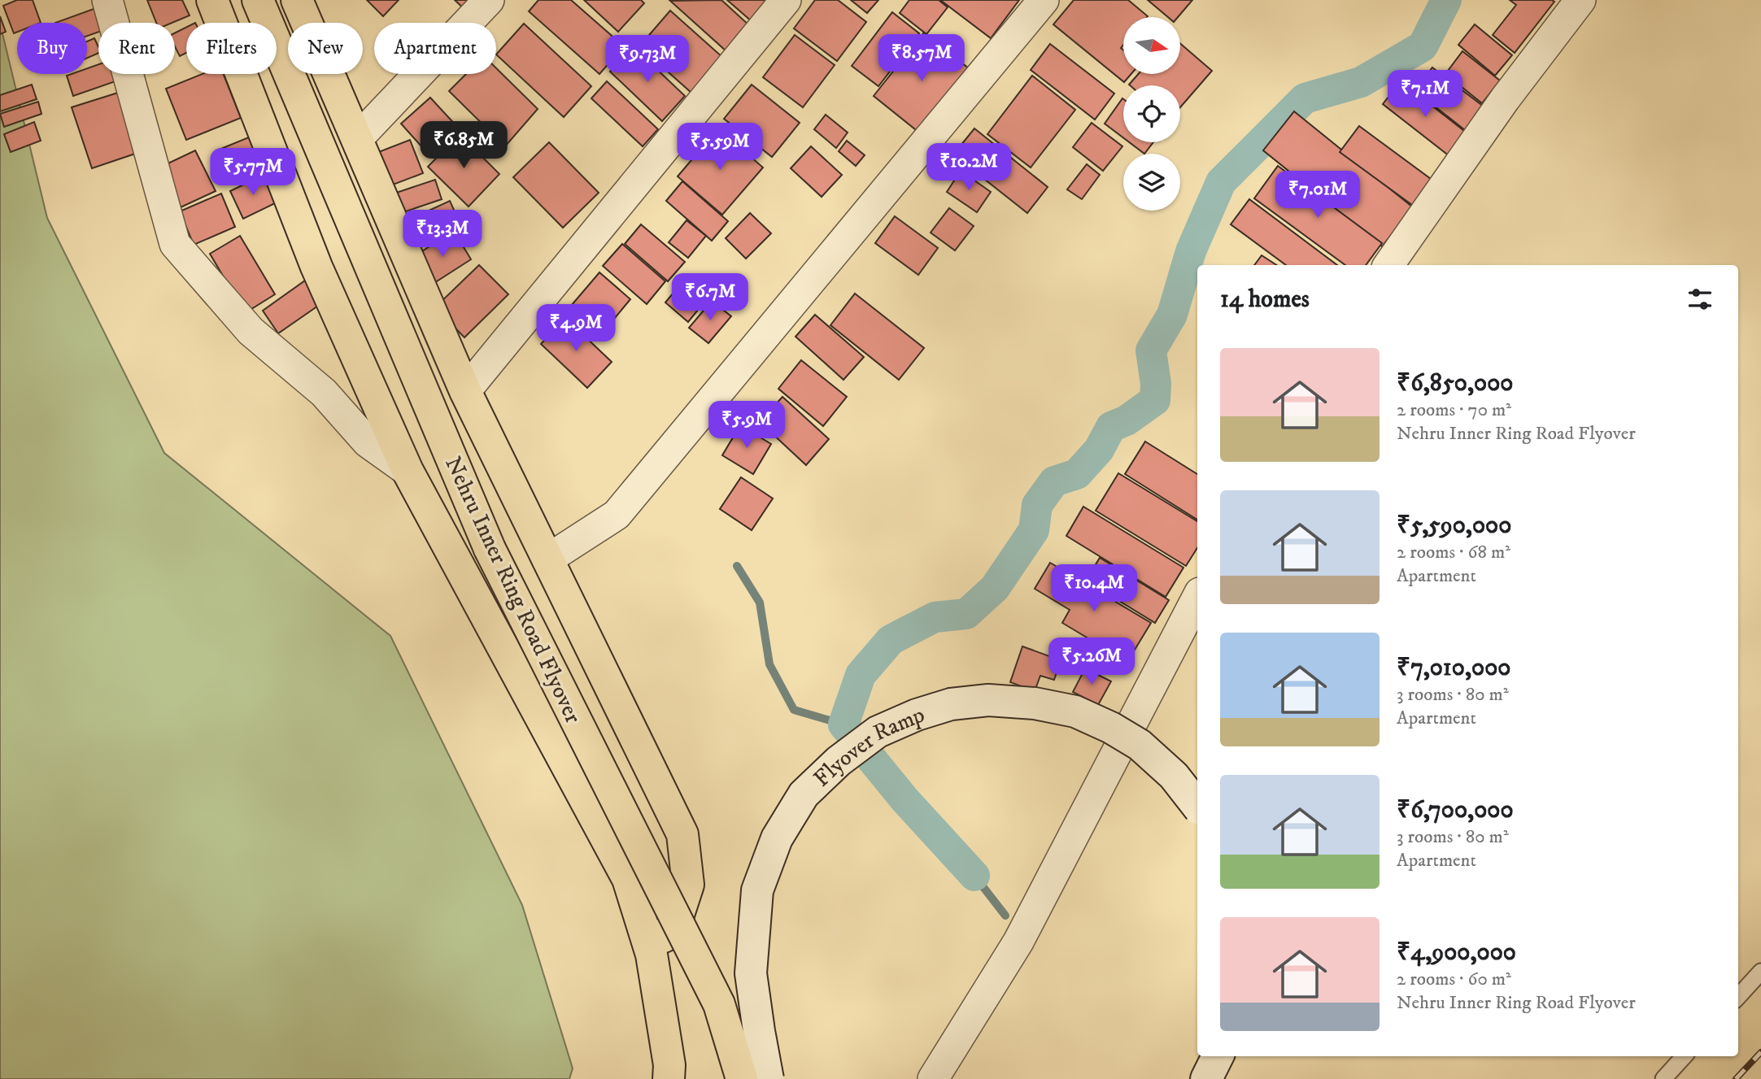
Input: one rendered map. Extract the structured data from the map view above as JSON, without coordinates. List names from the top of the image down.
{
  "streets": {
    "main road": ["Nehru Inner Ring Road Flyover"],
    "street": ["Flyover Ramp"]
  },
  "north": "right",
  "page": {
    "chip": [
      "Buy",
      "Rent",
      "Filters",
      "New",
      "Apartment"
    ],
    "price": [
      "₹8.57M",
      "₹9.73M",
      "₹7.1M",
      "₹6.85M",
      "₹5.59M",
      "₹10.2M",
      "₹5.77M",
      "₹7.01M",
      "₹13.3M",
      "₹6.7M",
      "₹4.9M",
      "₹5.9M",
      "₹10.4M",
      "₹5.26M"
    ],
    "heading": "14 homes",
    "list": [
      {
        "name": "₹6,850,000",
        "note": "2 rooms · 70 m² · Nehru Inner Ring Road Flyover"
      },
      {
        "name": "₹5,590,000",
        "note": "2 rooms · 68 m² · Apartment"
      },
      {
        "name": "₹7,010,000",
        "note": "3 rooms · 80 m² · Apartment"
      },
      {
        "name": "₹6,700,000",
        "note": "3 rooms · 80 m² · Apartment"
      },
      {
        "name": "₹4,900,000",
        "note": "2 rooms · 60 m² · Nehru Inner Ring Road Flyover"
      }
    ]
  }
}
